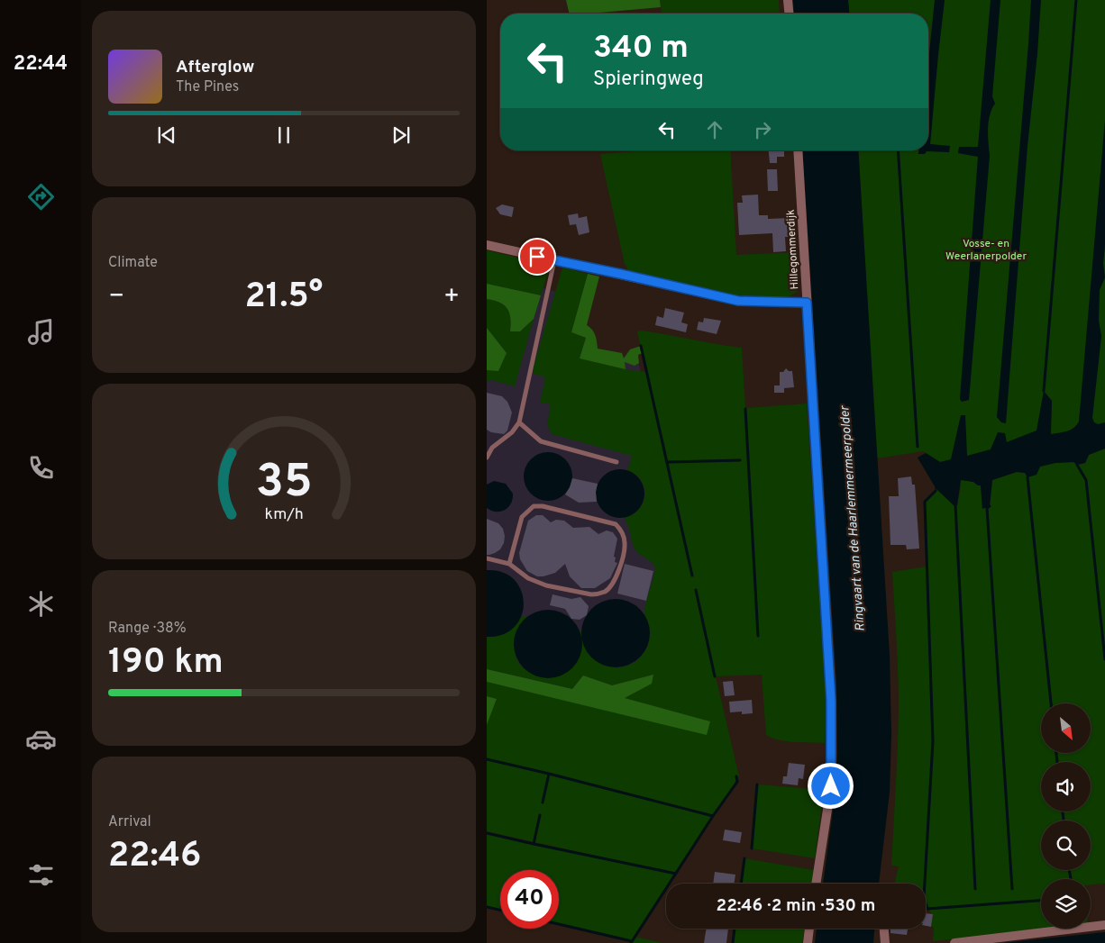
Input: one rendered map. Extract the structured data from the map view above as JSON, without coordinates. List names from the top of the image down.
{
  "streets": {
    "street": ["Hillegommerdijk"]
  },
  "water": ["Ringvaart van de Haarlemmermeerpolder"],
  "parks": ["Vosse- en Weerlanerpolder"],
  "north": "bottom right",
  "page": {
    "tabs": "22:44",
    "turn": ["340 m", "Spieringweg"],
    "song": ["Afterglow", "The Pines"],
    "tile": [
      "Climate",
      ["Range · 38%", "190 km"],
      ["Arrival", "22:46"]
    ],
    "heat": ["−", "21.5°", "+"],
    "limit": "40",
    "trip": "22:46 · 2 min · 530 m",
    "gauge": ["35", "km/h"]
  }
}
